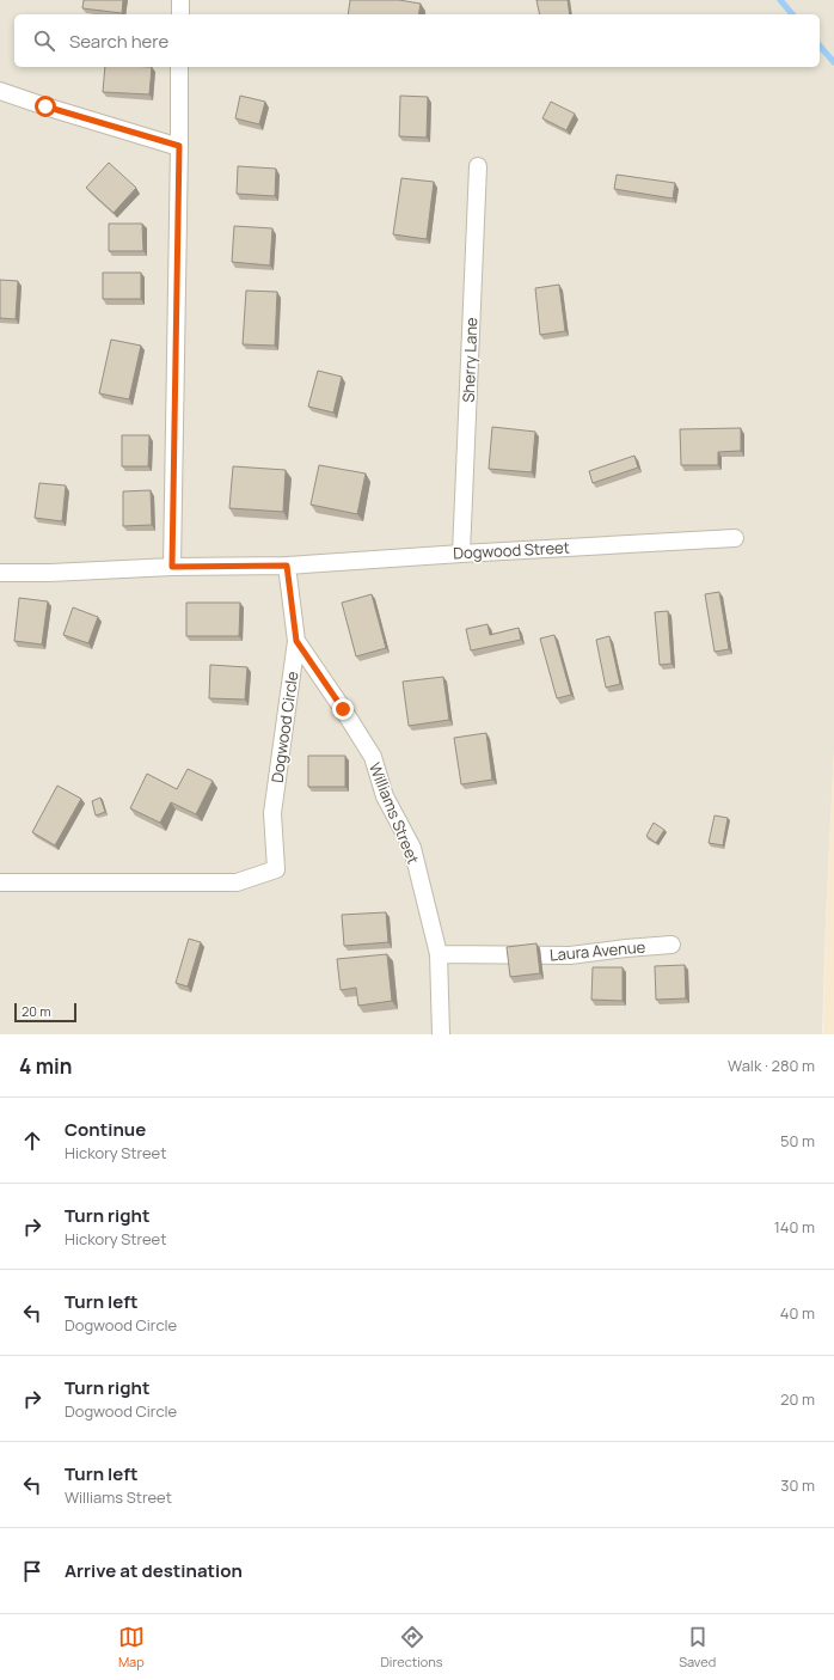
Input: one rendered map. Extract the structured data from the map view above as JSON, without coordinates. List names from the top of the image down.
{
  "streets": {
    "street": [
      "Sherry Lane",
      "Dogwood Street",
      "Dogwood Circle",
      "Williams Street",
      "Laura Avenue"
    ]
  },
  "crossings": [
    ["Sherry Lane", "Dogwood Street"],
    ["Dogwood Street", "Dogwood Circle"],
    ["Dogwood Circle", "Williams Street"],
    ["Williams Street", "Laura Avenue"]
  ],
  "scale_bar": "20 m",
  "page": {
    "search": "Search here",
    "scale": "20 m",
    "heading": ["4 min", "Walk · 280 m"],
    "list": [
      ["Continue", "Hickory Street", "50 m"],
      ["Turn right", "Hickory Street", "140 m"],
      ["Turn left", "Dogwood Circle", "40 m"],
      ["Turn right", "Dogwood Circle", "20 m"],
      ["Turn left", "Williams Street", "30 m"],
      "Arrive at destination"
    ],
    "nav": ["Map", "Directions", "Saved"]
  }
}
